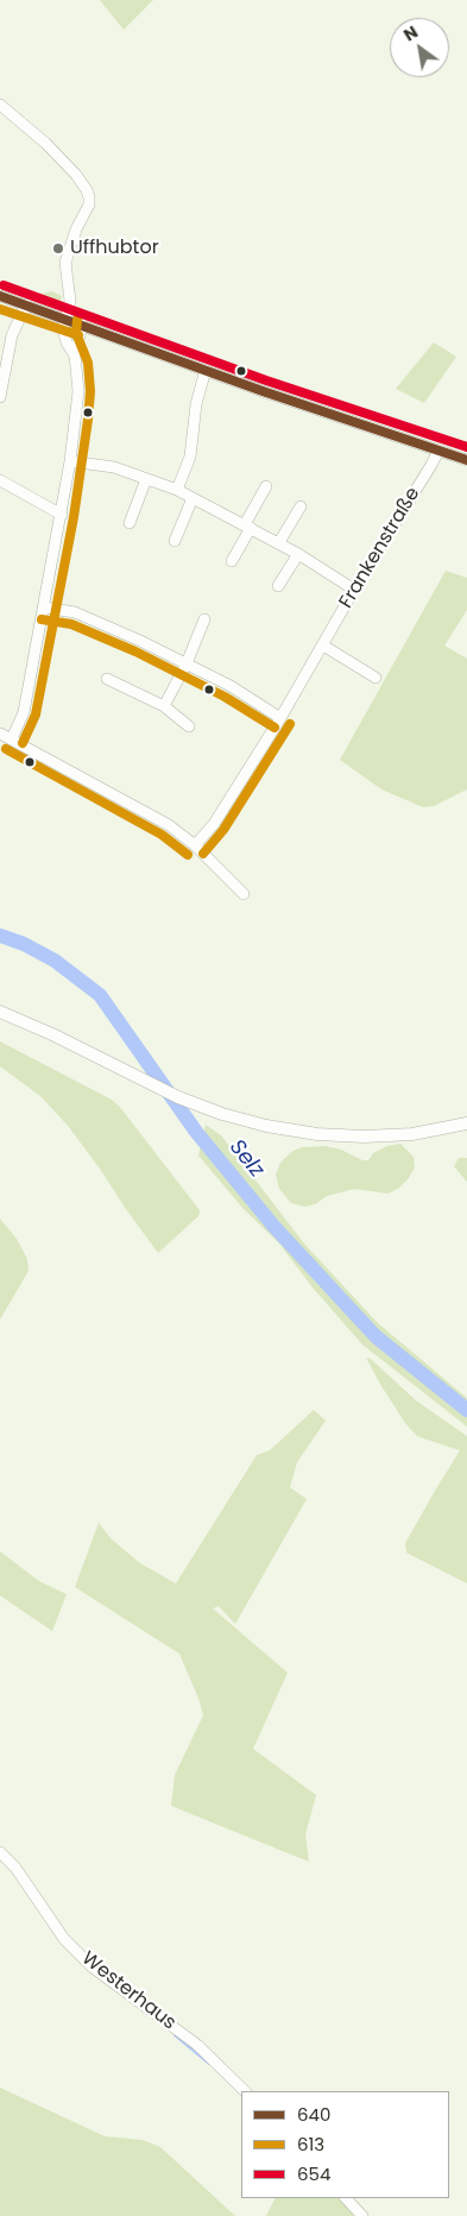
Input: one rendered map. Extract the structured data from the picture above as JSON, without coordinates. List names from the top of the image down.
{
  "streets": {
    "street": ["Frankenstraße", "Westerhaus"]
  },
  "water": ["Selz"],
  "places": ["Uffhubtor"],
  "lines": ["transit line 654", "transit line 640", "transit line 613"],
  "legend": ["640", "613", "654"],
  "north": "top left"
}
